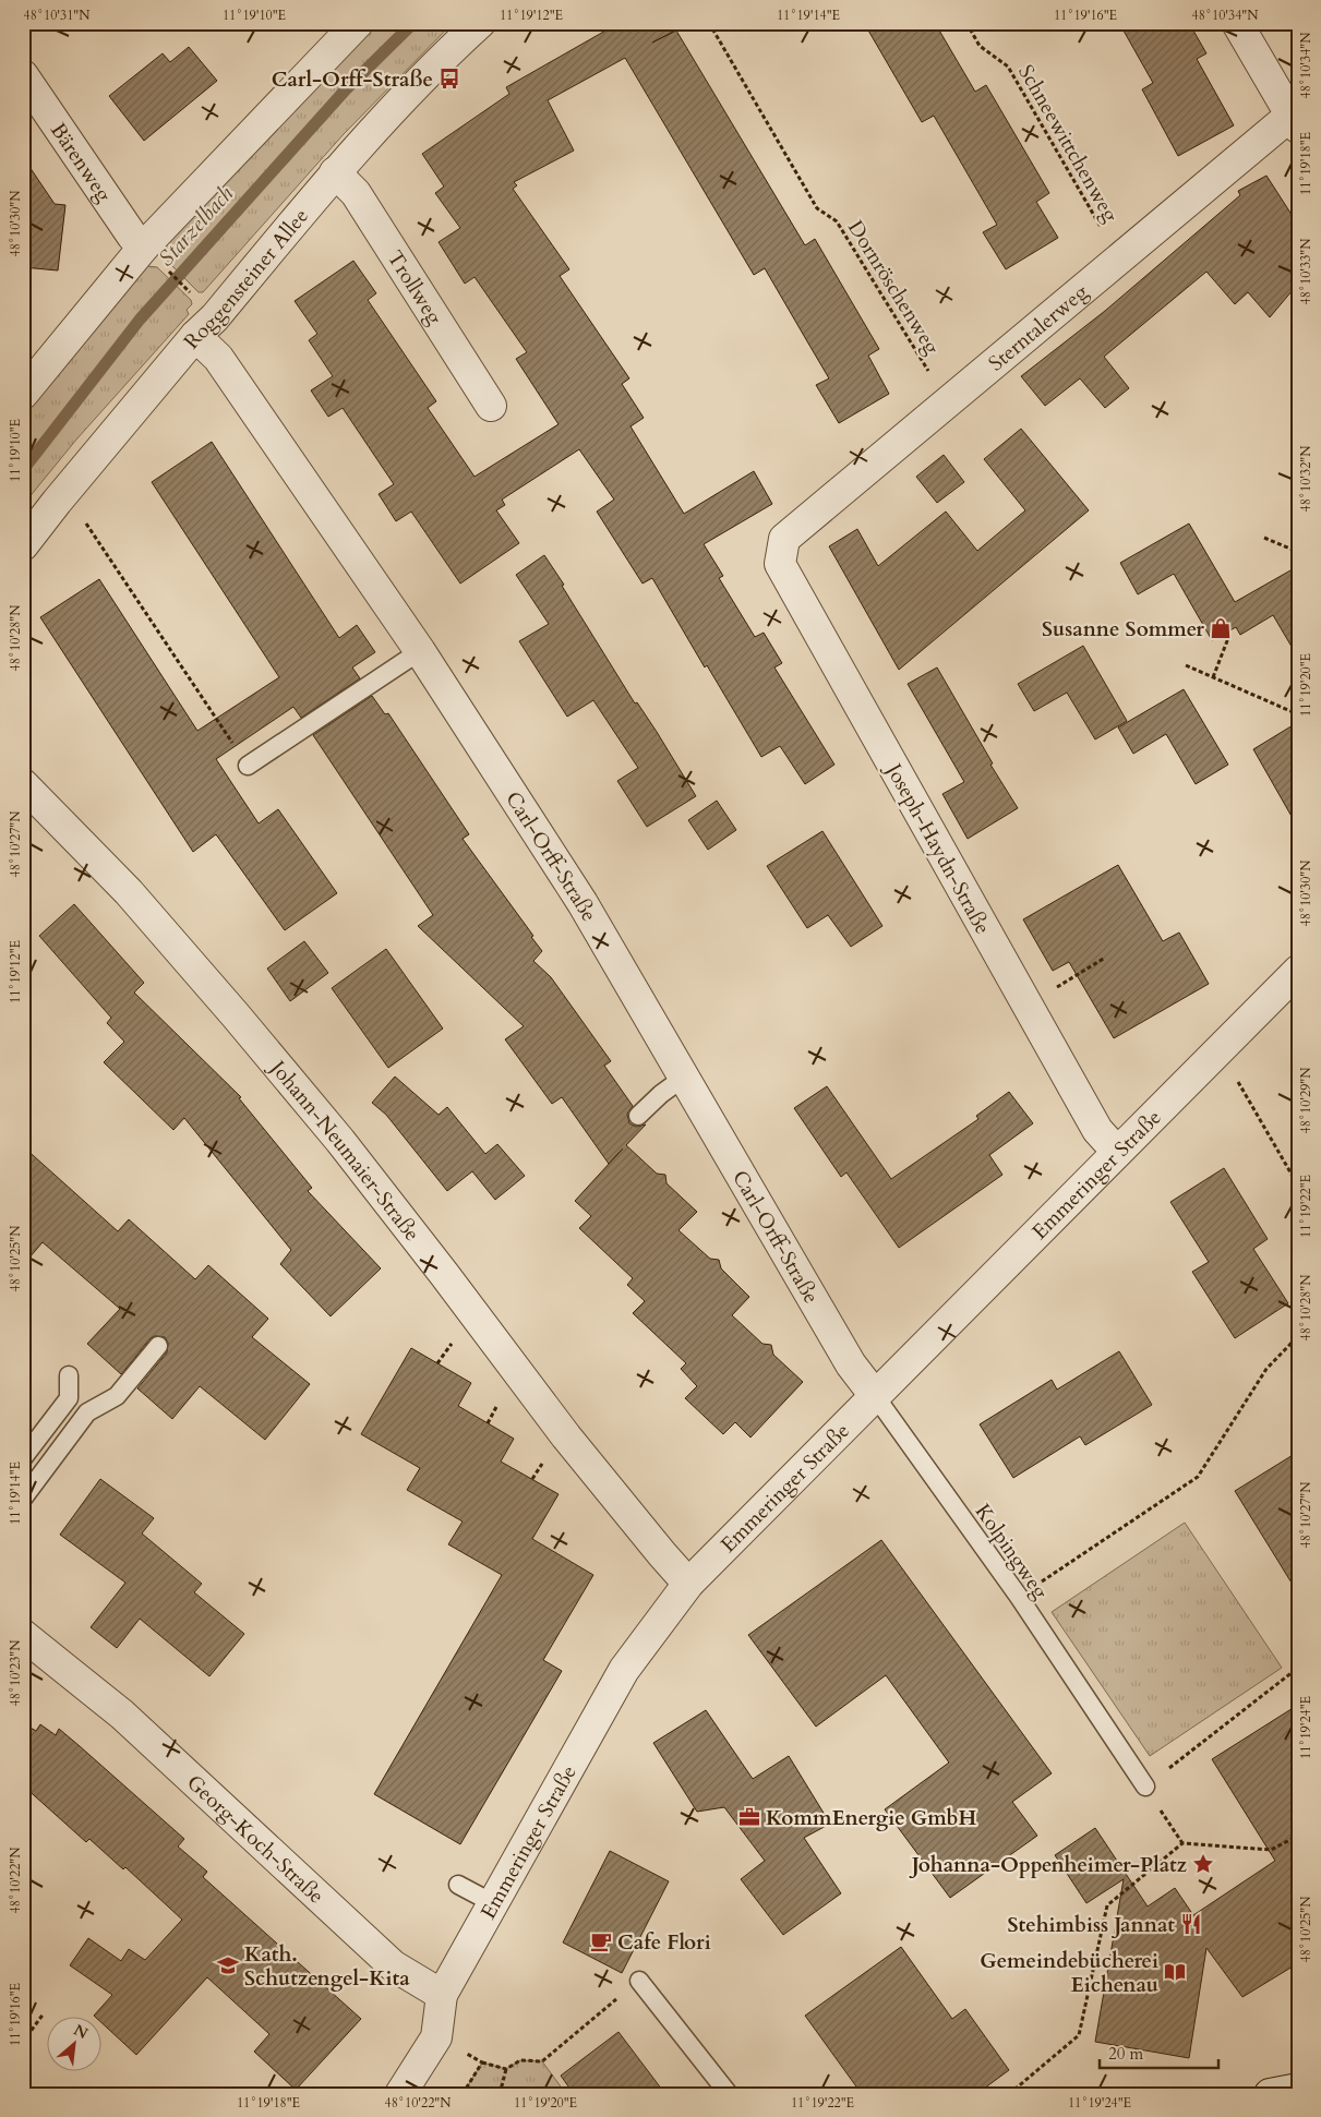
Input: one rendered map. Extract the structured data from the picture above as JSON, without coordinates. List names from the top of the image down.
{
  "streets": {
    "street": [
      "Bärenweg",
      "Roggensteiner Allee",
      "Trollweg",
      "Sterntalerweg",
      "Joseph-Haydn-Straße",
      "Carl-Orff-Straße",
      "Johann-Neumaier-Straße",
      "Emmeringer Straße",
      "Georg-Koch-Straße"
    ],
    "lane": ["Kolpingweg"],
    "path": ["Schneewittchenweg", "Dornröschenweg"]
  },
  "crossings": [
    ["Schneewittchenweg", "Sterntalerweg"],
    ["Roggensteiner Allee", "Trollweg"],
    ["Roggensteiner Allee", "Carl-Orff-Straße"],
    ["Dornröschenweg", "Sterntalerweg"],
    ["Sterntalerweg", "Joseph-Haydn-Straße"],
    ["Joseph-Haydn-Straße", "Emmeringer Straße"],
    ["Carl-Orff-Straße", "Emmeringer Straße"],
    ["Carl-Orff-Straße", "Kolpingweg"],
    ["Johann-Neumaier-Straße", "Emmeringer Straße"],
    ["Emmeringer Straße", "Kolpingweg"],
    ["Emmeringer Straße", "Georg-Koch-Straße"]
  ],
  "water": ["Starzelbach"],
  "places": {
    "bus stop": ["Carl-Orff-Straße"],
    "shop": ["Susanne Sommer"],
    "office": ["KommEnergie GmbH"],
    "place": ["Johanna-Oppenheimer-Platz"],
    "restaurant": ["Stehimbiss Jannat"],
    "cafe": ["Cafe Flori"],
    "school or university": ["Kath. Schutzengel-Kita"],
    "library": ["Gemeindebücherei Eichenau"]
  },
  "scale_bar": "20 m",
  "north": "top right",
  "coordinates": [
    "48°10'31\"N",
    "11°19'10\"E",
    "11°19'12\"E",
    "11°19'14\"E",
    "11°19'16\"E",
    "48°10'34\"N",
    "11°19'18\"E",
    "48°10'30\"N",
    "48°10'33\"N",
    "48°10'32\"N",
    "48°10'28\"N",
    "11°19'20\"E",
    "48°10'27\"N",
    "48°10'29\"N",
    "11°19'22\"E",
    "48°10'25\"N",
    "48°10'23\"N",
    "11°19'24\"E",
    "48°10'22\"N"
  ]
}
